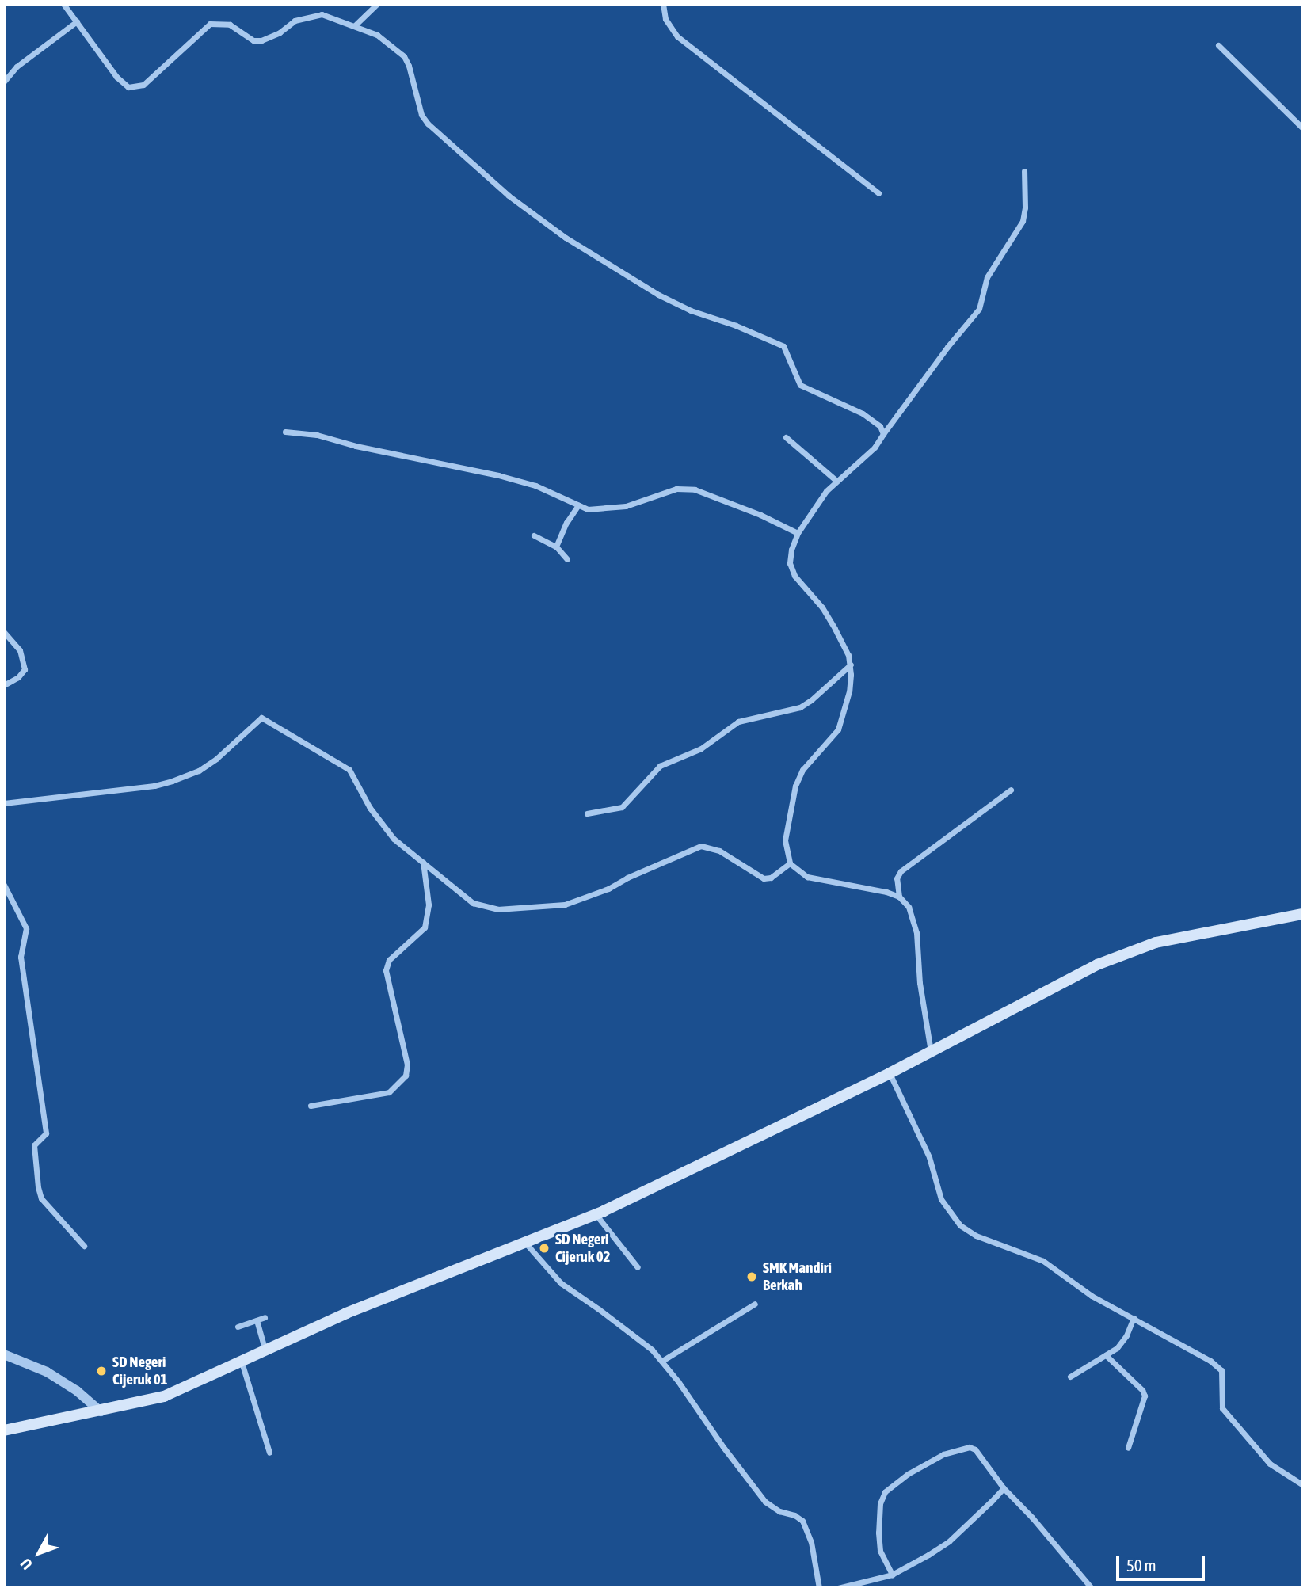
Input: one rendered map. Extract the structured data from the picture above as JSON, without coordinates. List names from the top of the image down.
{
  "places": ["SD Negeri Cijeruk 02", "SMK Mandiri Berkah", "SD Negeri Cijeruk 01"],
  "scale_bar": "50 m",
  "north": "bottom left"
}
